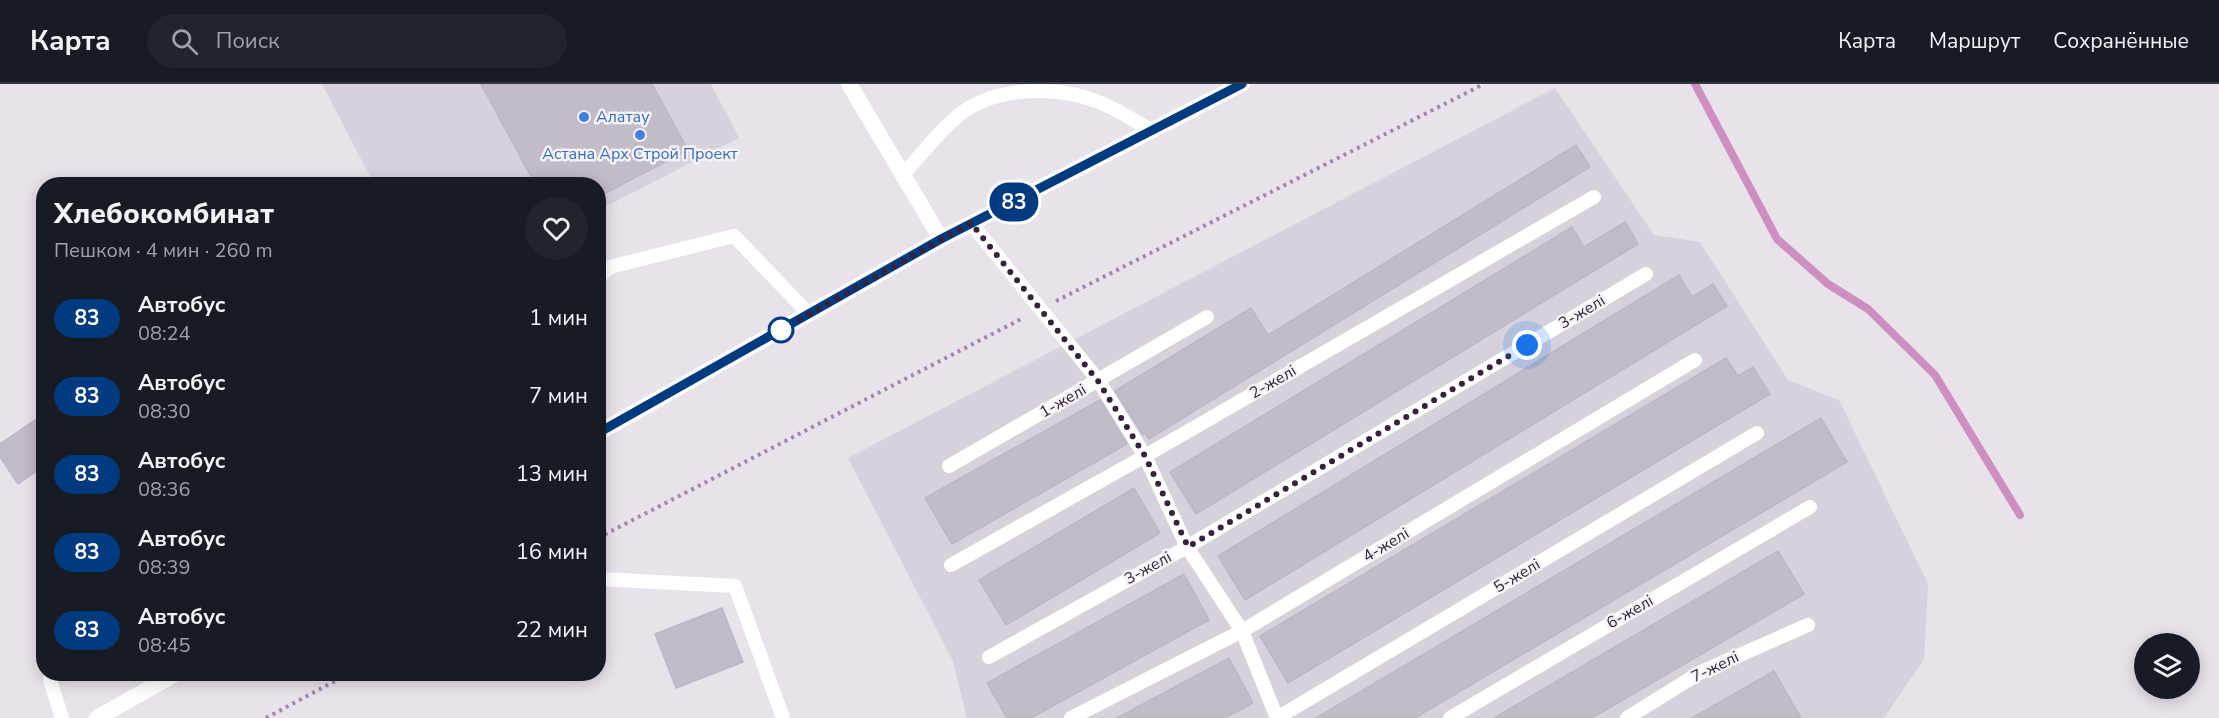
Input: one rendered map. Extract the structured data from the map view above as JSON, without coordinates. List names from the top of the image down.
{
  "streets": {
    "lane": [
      "3-желі",
      "2-желі",
      "1-желі",
      "4-желі",
      "5-желі",
      "6-желі",
      "7-желі"
    ]
  },
  "places": ["Алатау", "Астана Арх Строй Проект"],
  "lines": ["bus line 83"],
  "page": {
    "header": "Карта",
    "search": "Поиск",
    "nav": ["Карта", "Маршрут", "Сохранённые"],
    "on_map": "83",
    "heading": ["Хлебокомбинат", "Пешком · 4 мин · 260 m"],
    "list": [
      {
        "mark": "83",
        "name": "Автобус",
        "note": "08:24",
        "value": "1 мин"
      },
      {
        "mark": "83",
        "name": "Автобус",
        "note": "08:30",
        "value": "7 мин"
      },
      {
        "mark": "83",
        "name": "Автобус",
        "note": "08:36",
        "value": "13 мин"
      },
      {
        "mark": "83",
        "name": "Автобус",
        "note": "08:39",
        "value": "16 мин"
      },
      {
        "mark": "83",
        "name": "Автобус",
        "note": "08:45",
        "value": "22 мин"
      }
    ]
  }
}
